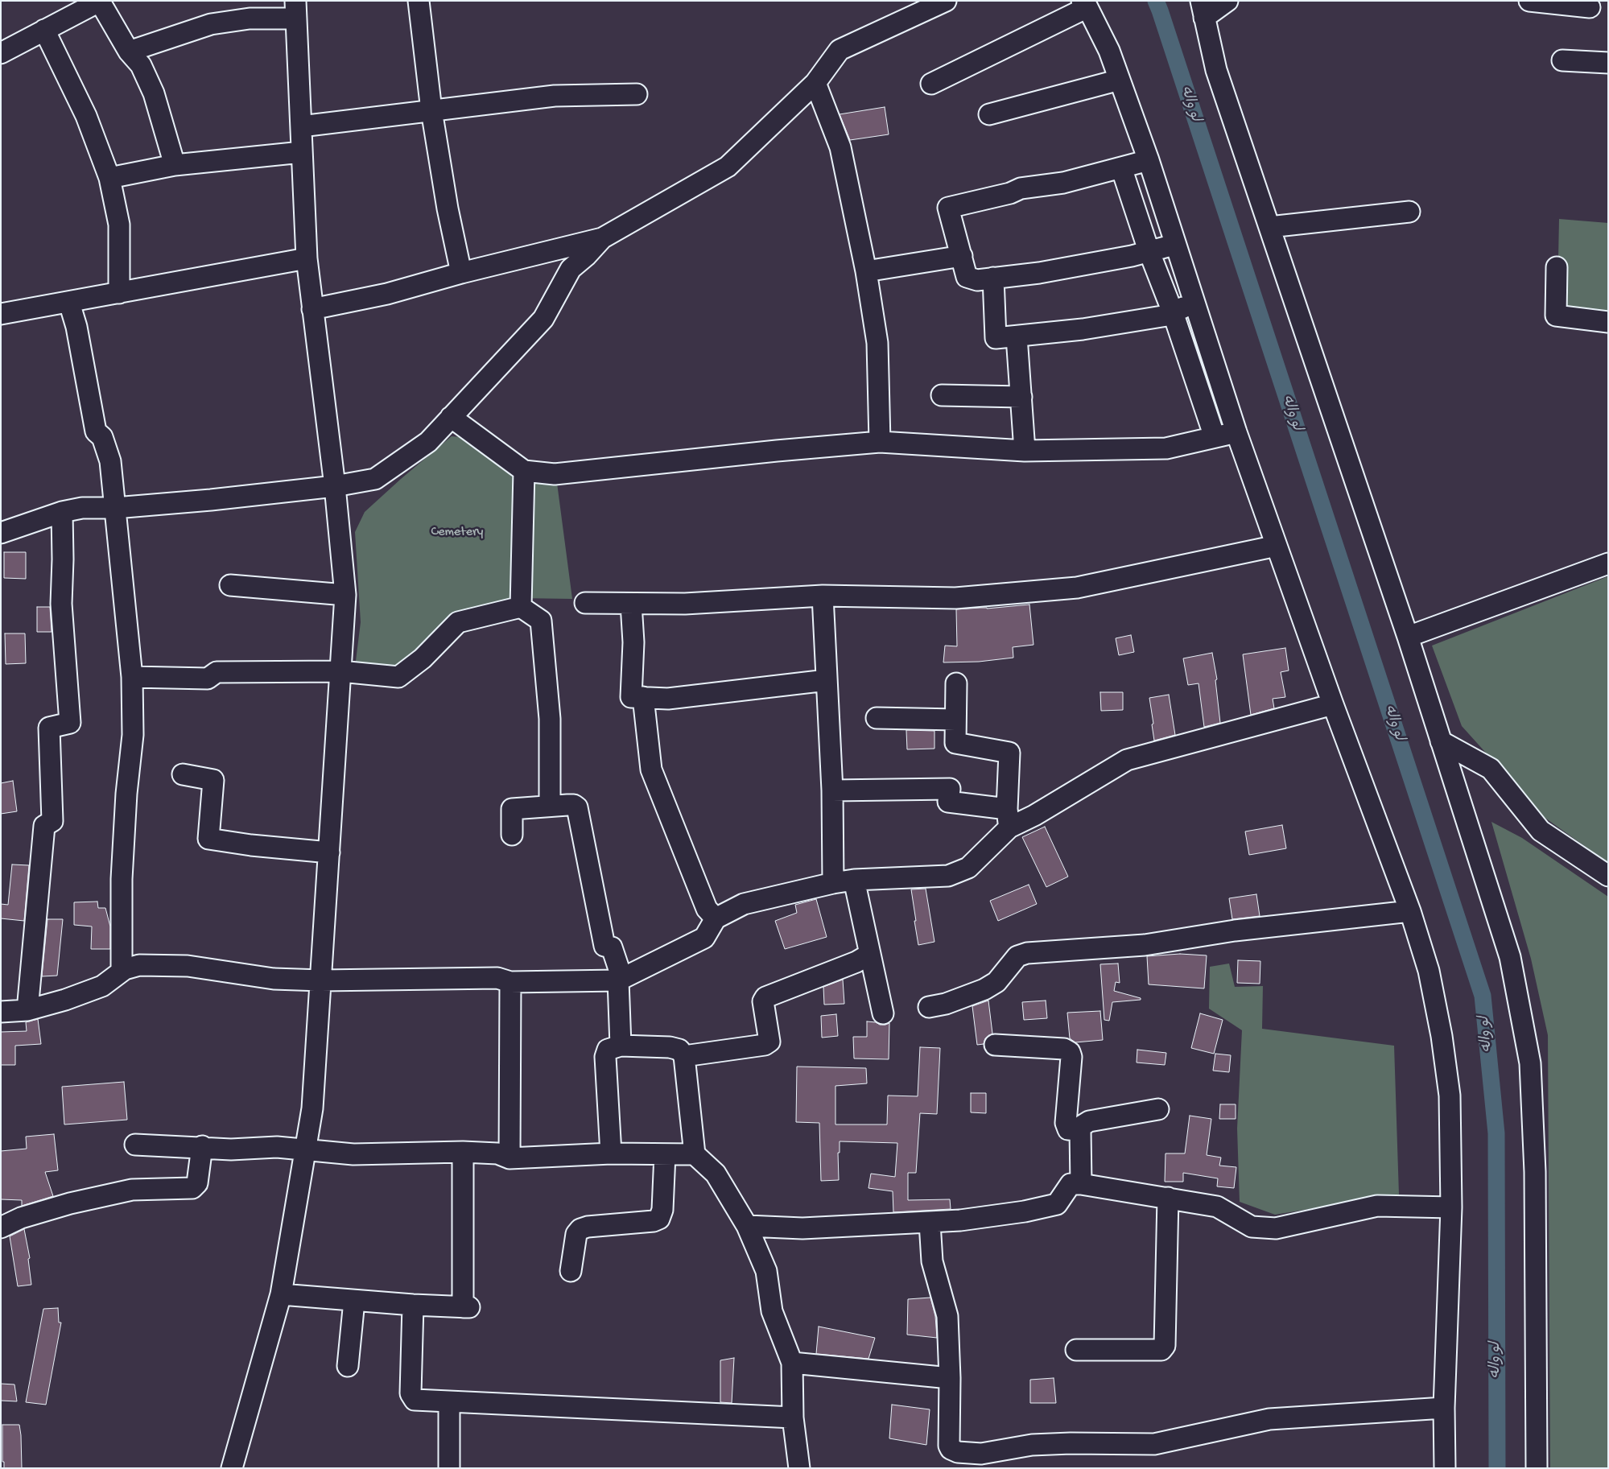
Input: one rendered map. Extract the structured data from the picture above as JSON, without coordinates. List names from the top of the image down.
{
  "water": ["لو واله"],
  "parks": ["Cemetery"]
}
